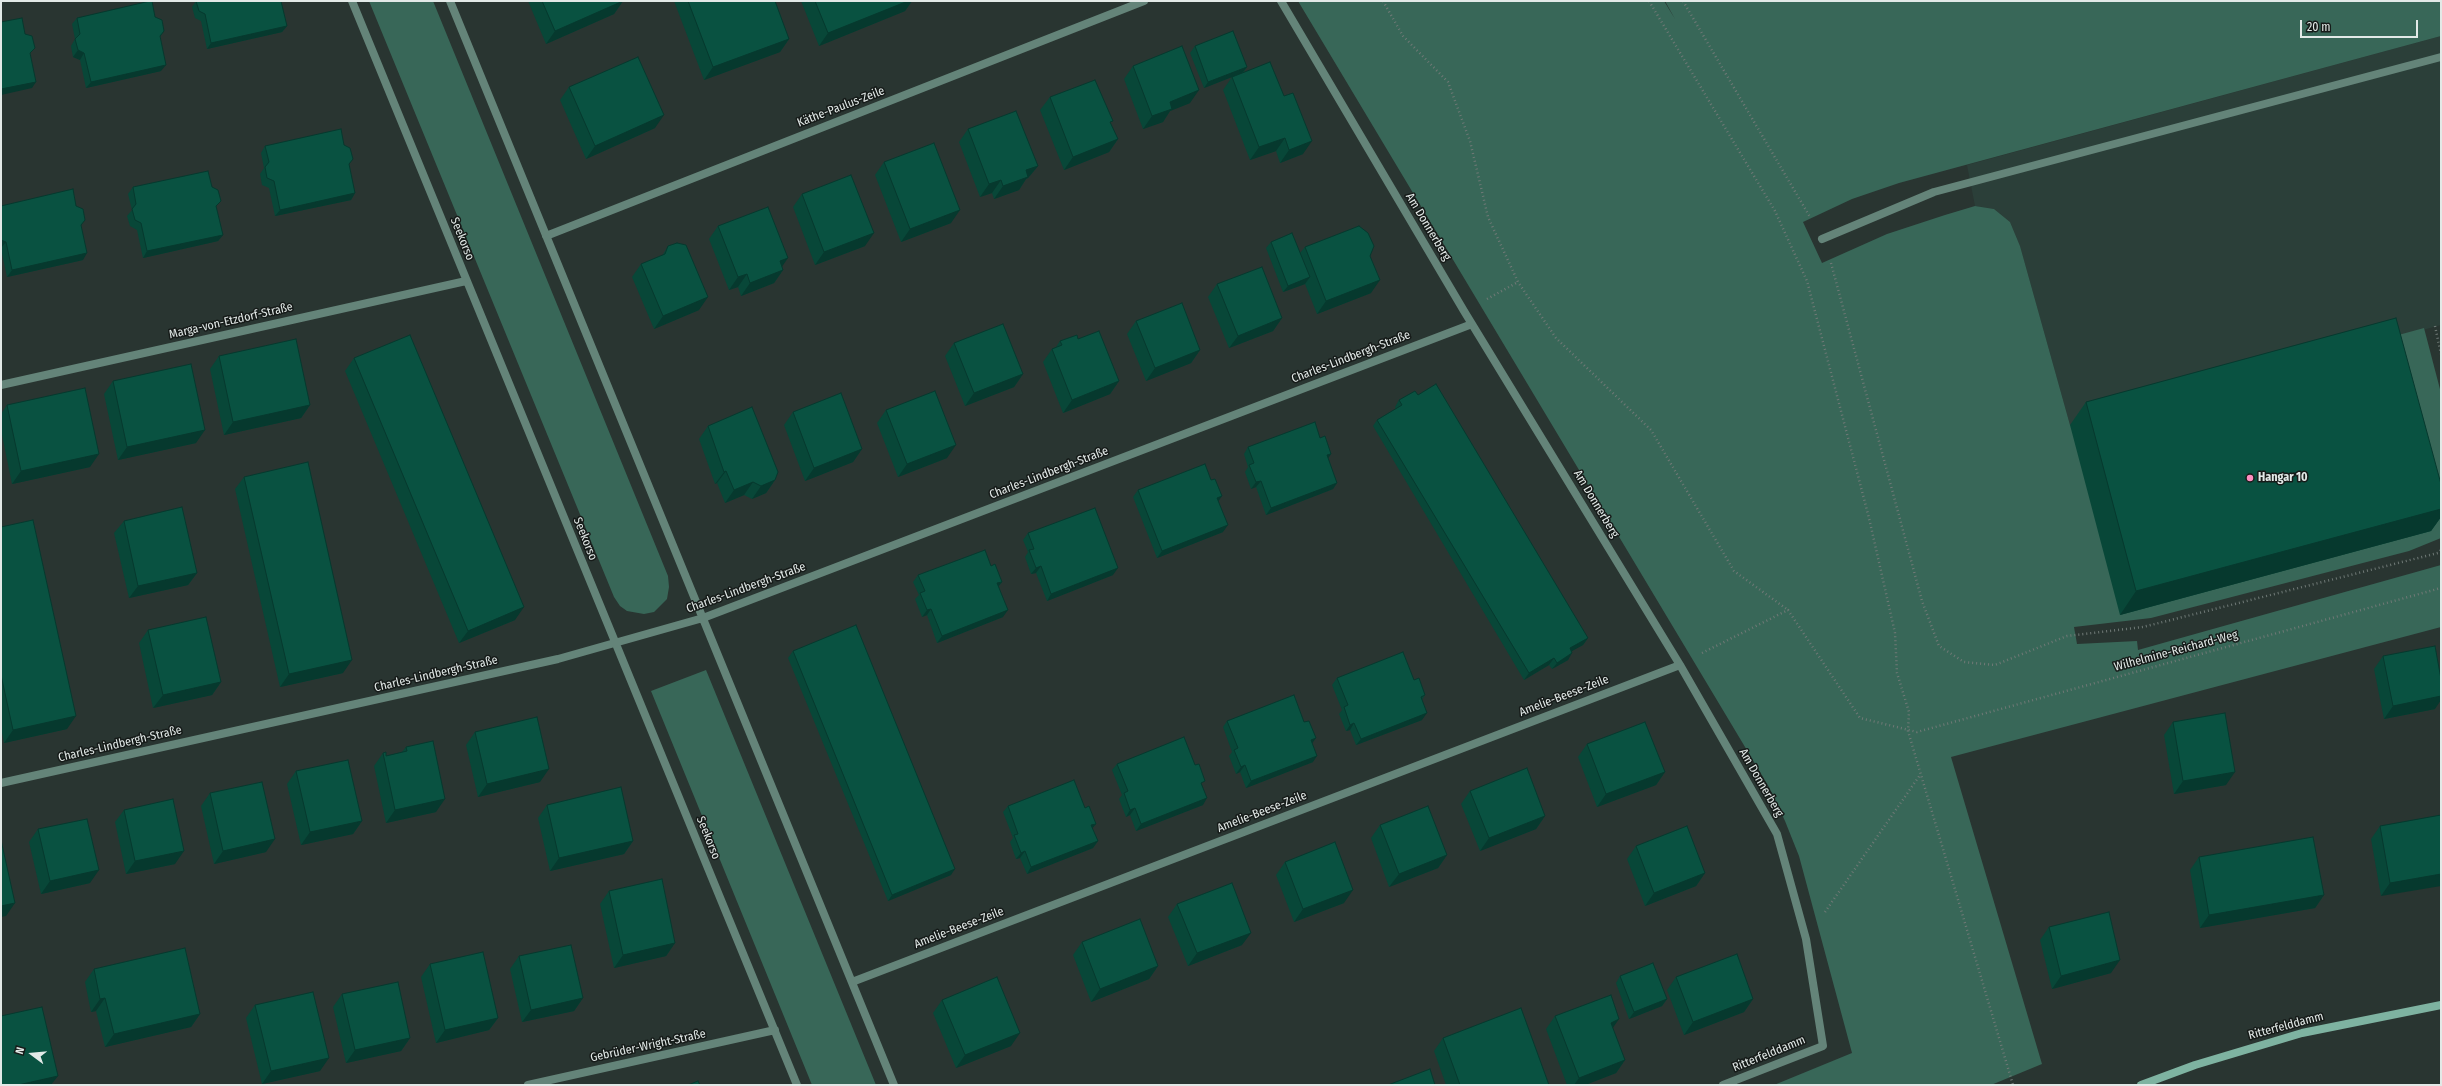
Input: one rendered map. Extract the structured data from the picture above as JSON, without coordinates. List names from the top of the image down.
{
  "streets": {
    "main road": ["Ritterfelddamm"],
    "street": [
      "Käthe-Paulus-Zeile",
      "Am Donnerberg",
      "Seekorso",
      "Marga-von-Etzdorf-Straße",
      "Charles-Lindbergh-Straße",
      "Amelie-Beese-Zeile",
      "Gebrüder-Wright-Straße"
    ],
    "path": ["Wilhelmine-Reichard-Weg"]
  },
  "crossings": [
    ["Am Donnerberg", "Charles-Lindbergh-Straße"],
    ["Am Donnerberg", "Amelie-Beese-Zeile"],
    ["Am Donnerberg", "Ritterfelddamm"],
    ["Seekorso", "Marga-von-Etzdorf-Straße"],
    ["Seekorso", "Charles-Lindbergh-Straße"],
    ["Seekorso", "Gebrüder-Wright-Straße"]
  ],
  "places": ["Hangar 10"],
  "scale_bar": "20 m",
  "north": "left"
}
